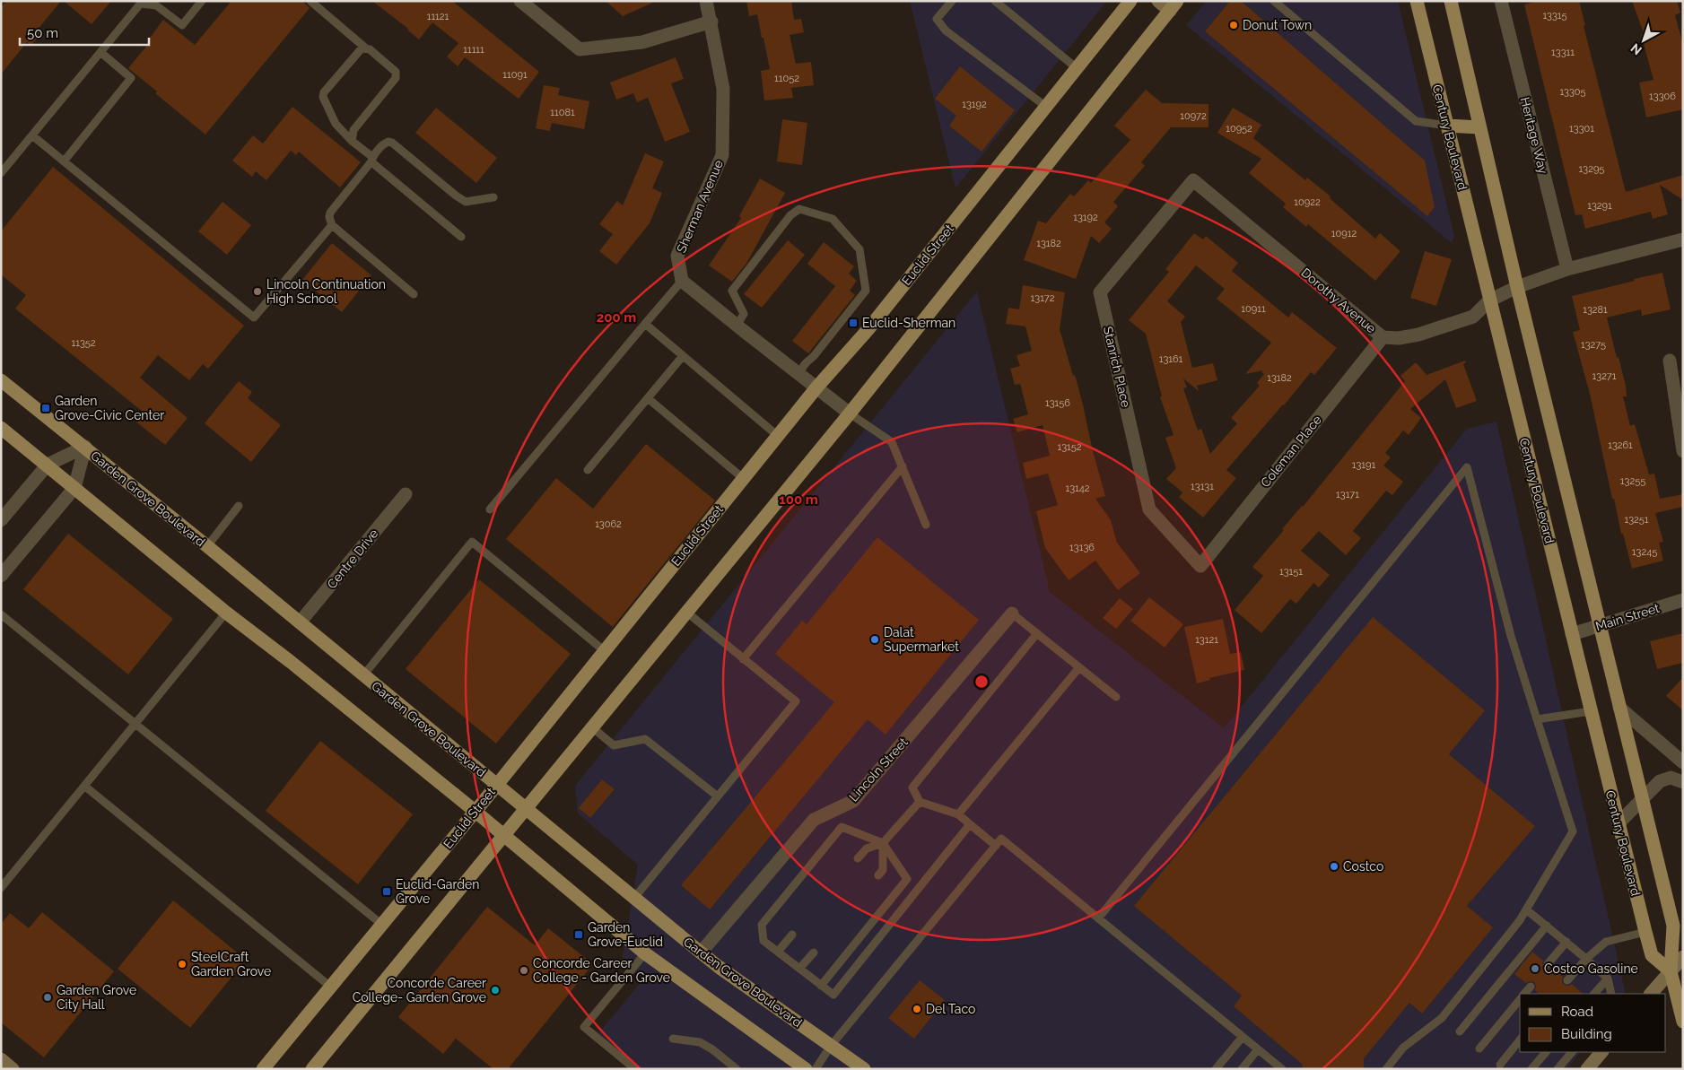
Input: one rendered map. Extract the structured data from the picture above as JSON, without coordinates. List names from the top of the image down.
{
  "streets": {
    "main road": ["Century Boulevard", "Euclid Street", "Garden Grove Boulevard"],
    "street": [
      "Heritage Way",
      "Sherman Avenue",
      "Dorothy Avenue",
      "Stanrich Place",
      "Coleman Place",
      "Centre Drive",
      "Main Street",
      "Lincoln Street"
    ]
  },
  "crossings": [
    ["Heritage Way", "Dorothy Avenue"],
    ["Century Boulevard", "Dorothy Avenue"],
    ["Century Boulevard", "Main Street"],
    ["Euclid Street", "Garden Grove Boulevard"],
    ["Dorothy Avenue", "Stanrich Place"],
    ["Dorothy Avenue", "Coleman Place"],
    ["Stanrich Place", "Coleman Place"],
    ["Garden Grove Boulevard", "Centre Drive"],
    ["Garden Grove Boulevard", "Lincoln Street"]
  ],
  "places": {
    "other": [
      "Donut Town",
      "Lincoln Continuation High School",
      "Dalat Supermarket",
      "Costco",
      "SteelCraft Garden Grove",
      "Costco Gasoline",
      "Concorde Career College - Garden Grove",
      "Concorde Career College- Garden Grove",
      "Garden Grove City Hall",
      "Del Taco"
    ],
    "transit": [
      "Euclid-Sherman",
      "Garden Grove-Civic Center",
      "Euclid-Garden Grove",
      "Garden Grove-Euclid"
    ]
  },
  "house_numbers": [
    "13315",
    "11121",
    "11111",
    "13311",
    "11091",
    "11052",
    "13305",
    "13306",
    "13192",
    "11081",
    "10972",
    "10952",
    "13301",
    "13295",
    "10922",
    "13291",
    "13192",
    "10912",
    "13182",
    "13172",
    "10911",
    "13281",
    "11352",
    "13275",
    "13161",
    "13271",
    "13182",
    "13156",
    "13261",
    "13152",
    "13191",
    "13255",
    "13131",
    "13142",
    "13171",
    "13251",
    "13062",
    "13136",
    "13245",
    "13151",
    "13121"
  ],
  "legend": ["Road", "Building"],
  "scale_bar": "50 m",
  "north": "bottom left",
  "rings": ["200 m", "100 m"]
}
